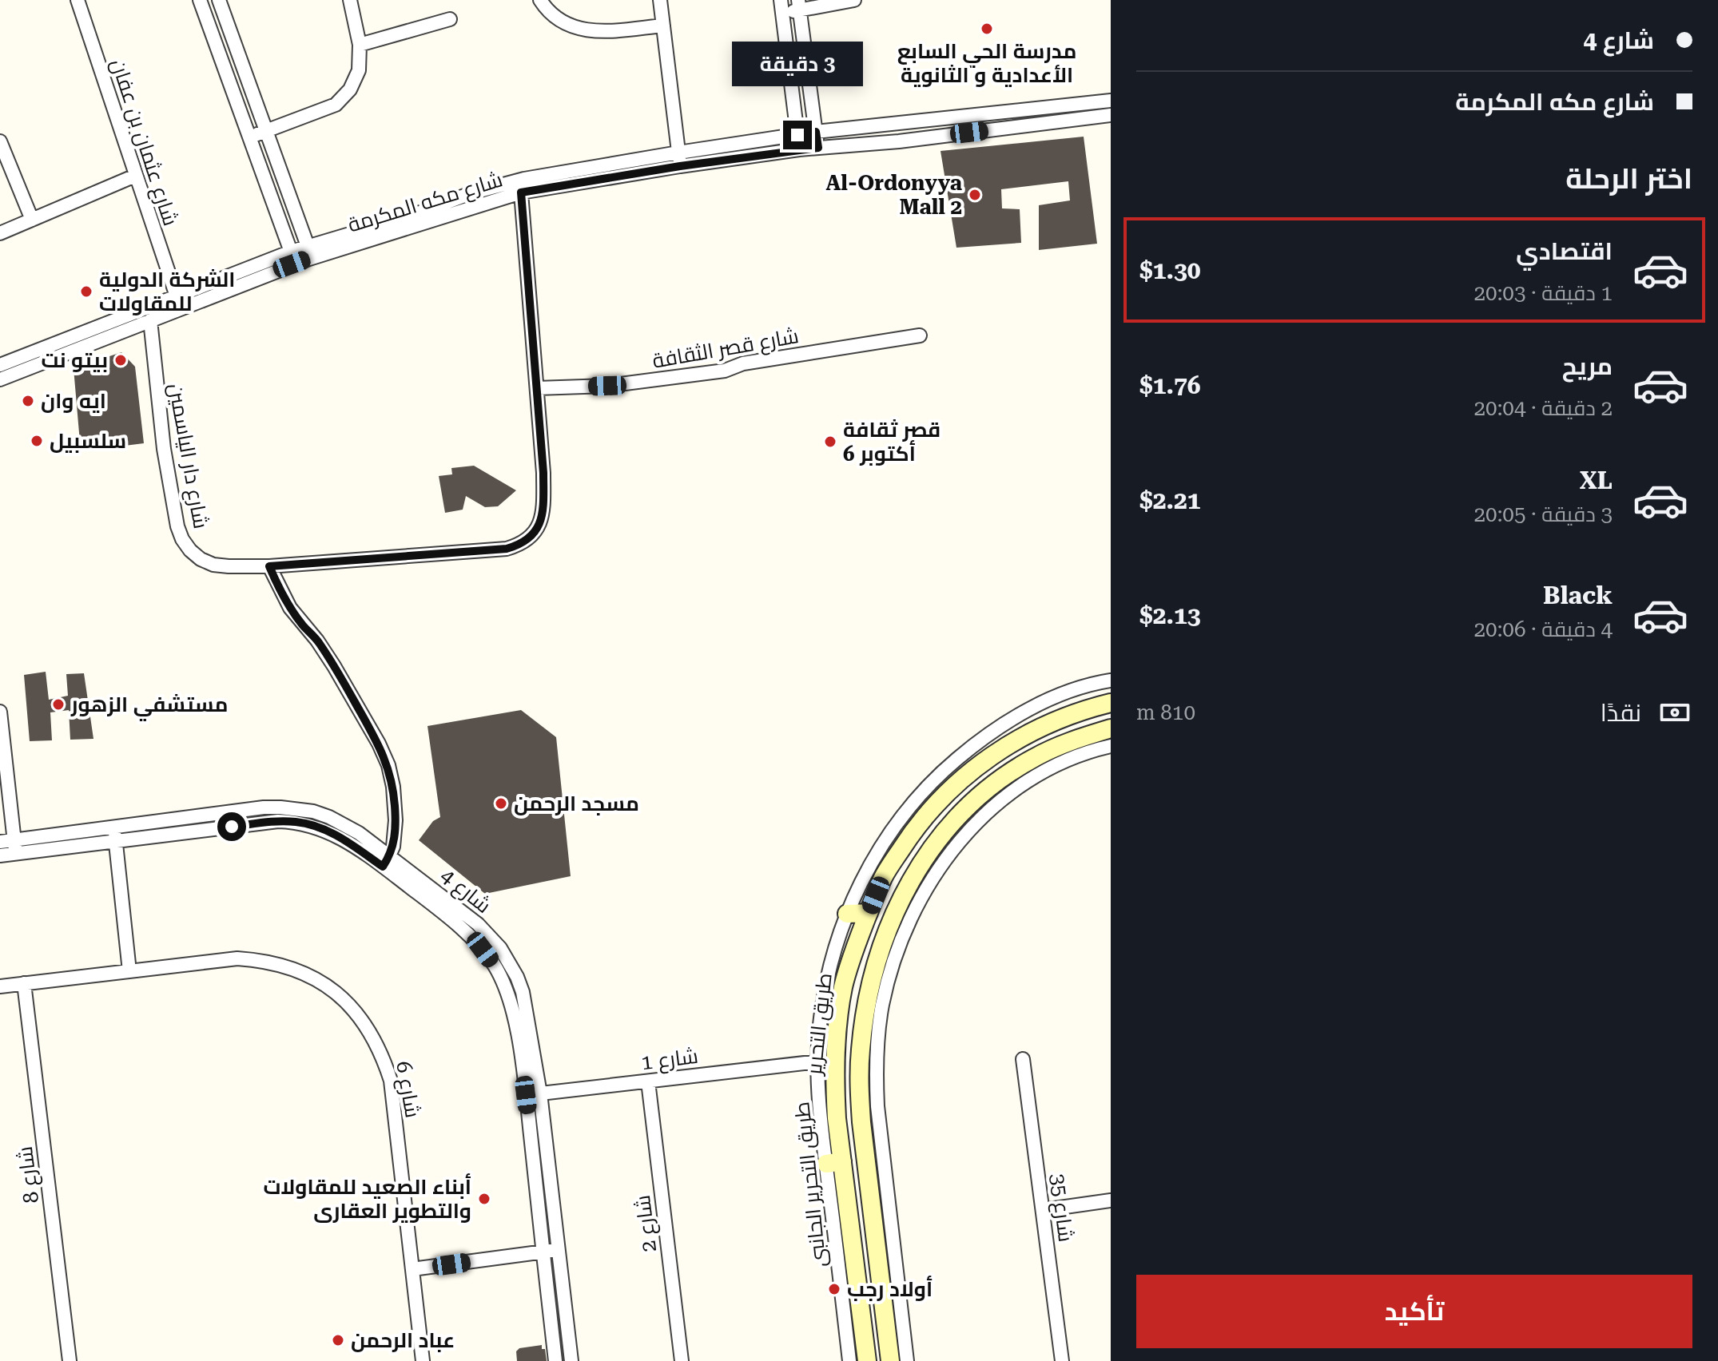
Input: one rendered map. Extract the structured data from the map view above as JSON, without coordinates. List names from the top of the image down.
{
  "streets": {
    "street": [
      "شارع عثمان بن عفان",
      "شارع مكه المكرمة",
      "شارع قصر الثقافة",
      "شارع دار الياسمين",
      "شارع 4",
      "طريق التحرير",
      "شارع 1",
      "شارع 6",
      "شارع 8",
      "طريق التحرير الجانبى",
      "شارع 35",
      "شارع 2"
    ]
  },
  "crossings": [
    ["شارع عثمان بن عفان", "شارع مكه المكرمة"],
    ["شارع مكه المكرمة", "شارع دار الياسمين"],
    ["شارع قصر الثقافة", "شارع دار الياسمين"],
    ["شارع 4", "شارع 1"],
    ["طريق التحرير", "طريق التحرير الجانبى"],
    ["شارع 1", "طريق التحرير الجانبى"],
    ["شارع 1", "شارع 2"],
    ["شارع 6", "شارع 8"]
  ],
  "places": [
    "مدرسة الحي السابع الأعدادية و الثانوية",
    "Al-Ordonyya Mall 2",
    "الشركة الدولية للمقاولات",
    "بيتو نت",
    "ايه وان",
    "سلسبيل",
    "قصر ثقافة 6 أكتوبر",
    "مستشفي الزهور",
    "مسجد الرحمن",
    "أبناء الصعيد للمقاولات والتطوير العقارى",
    "أولاد رجب",
    "عباد الرحمن"
  ],
  "page": {
    "banner": ["شارع 4", "شارع مكه المكرمة"],
    "bubble": "3 دقيقة",
    "heading": "اختر الرحلة",
    "list": [
      {
        "name": "اقتصادي",
        "note": "1 دقيقة · 20:03",
        "value": "$1.30"
      },
      {
        "name": "مريح",
        "note": "2 دقيقة · 20:04",
        "value": "$1.76"
      },
      {
        "name": "XL",
        "note": "3 دقيقة · 20:05",
        "value": "$2.21"
      },
      {
        "name": "Black",
        "note": "4 دقيقة · 20:06",
        "value": "$2.13"
      }
    ],
    "pay": ["نقدًا", "810 m"],
    "buttons": "تأكيد"
  }
}
